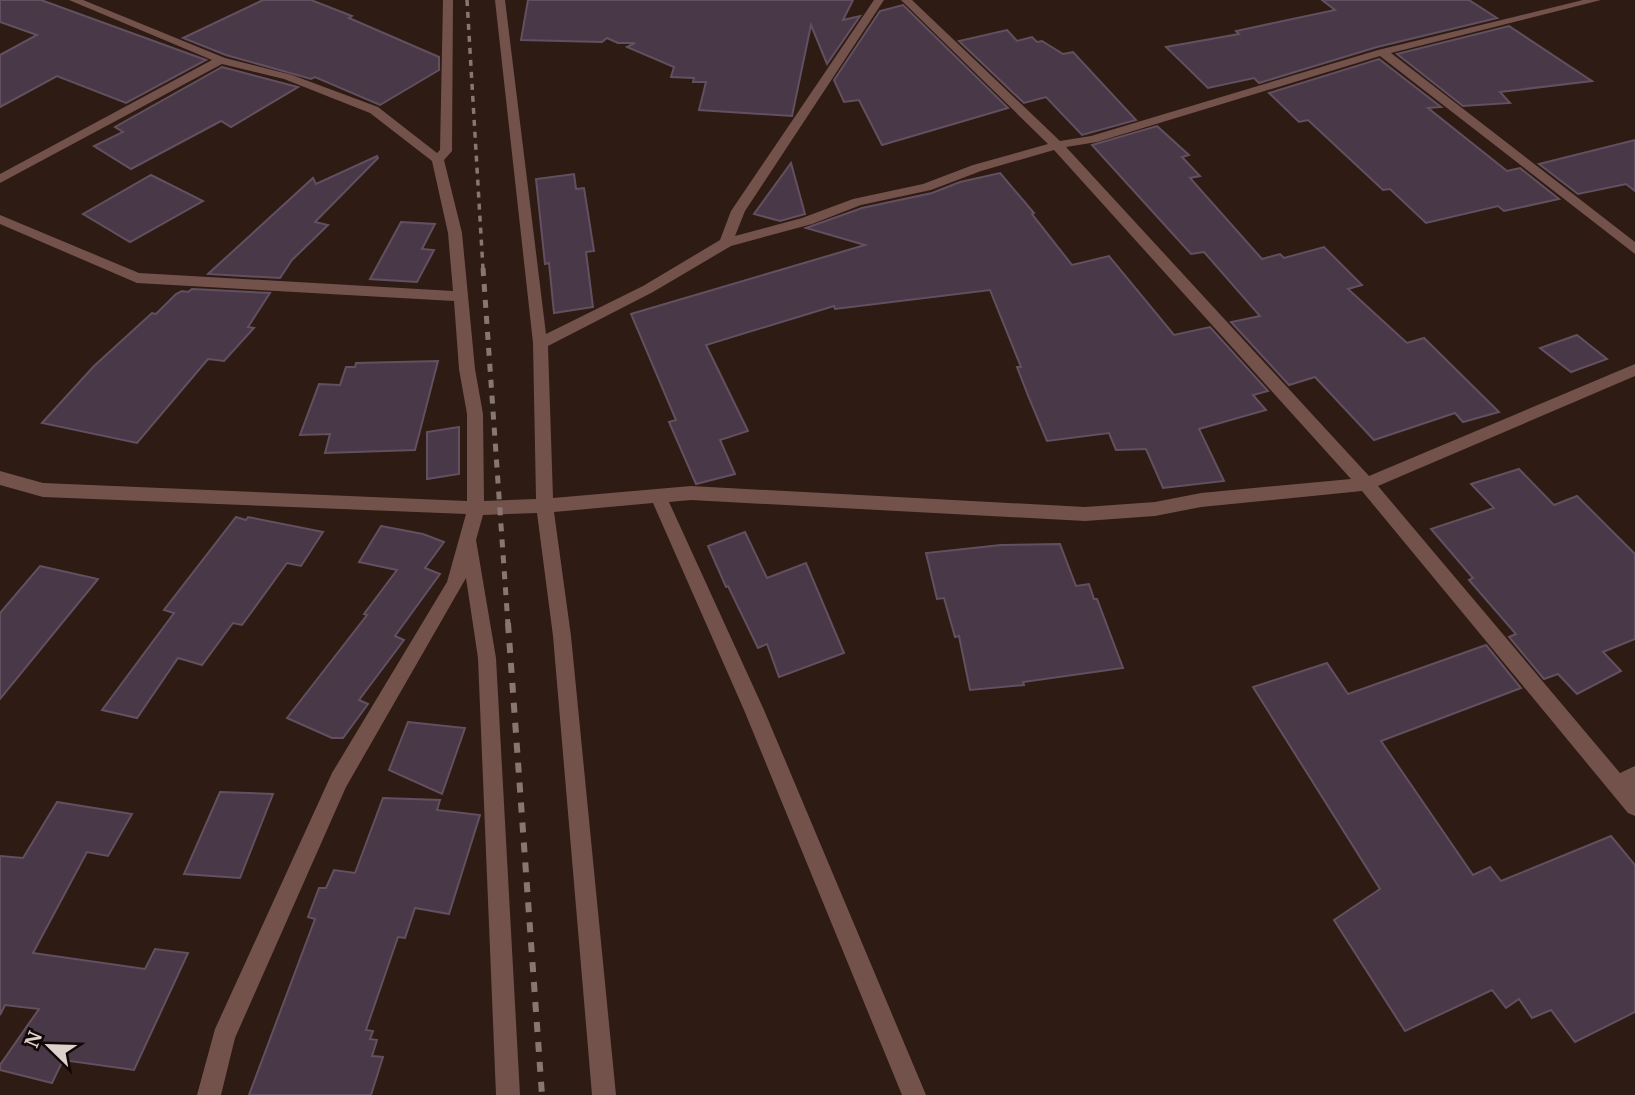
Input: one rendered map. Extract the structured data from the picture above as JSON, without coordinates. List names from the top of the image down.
{
  "north": "top left"
}
